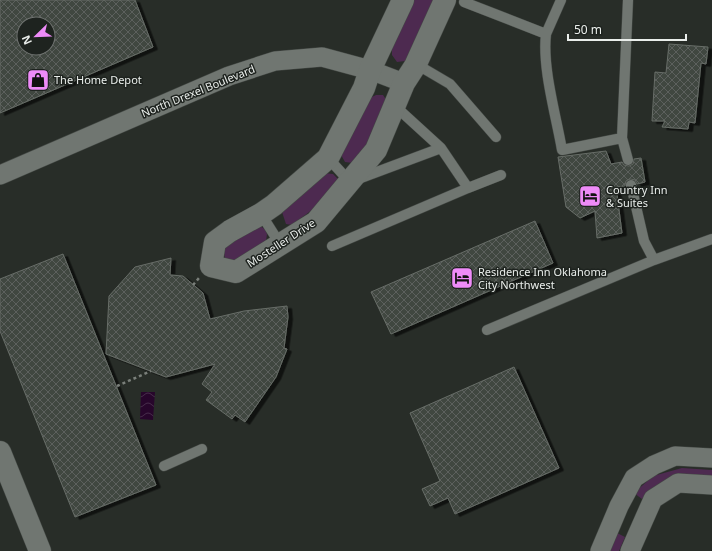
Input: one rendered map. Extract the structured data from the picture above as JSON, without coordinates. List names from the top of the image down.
{
  "streets": {
    "street": ["North Drexel Boulevard", "Mosteller Drive"]
  },
  "crossings": [
    ["North Drexel Boulevard", "Mosteller Drive"]
  ],
  "places": {
    "shop": ["The Home Depot"],
    "hotel": ["Country Inn & Suites", "Residence Inn Oklahoma City Northwest"]
  },
  "scale_bar": "50 m",
  "north": "bottom left"
}
